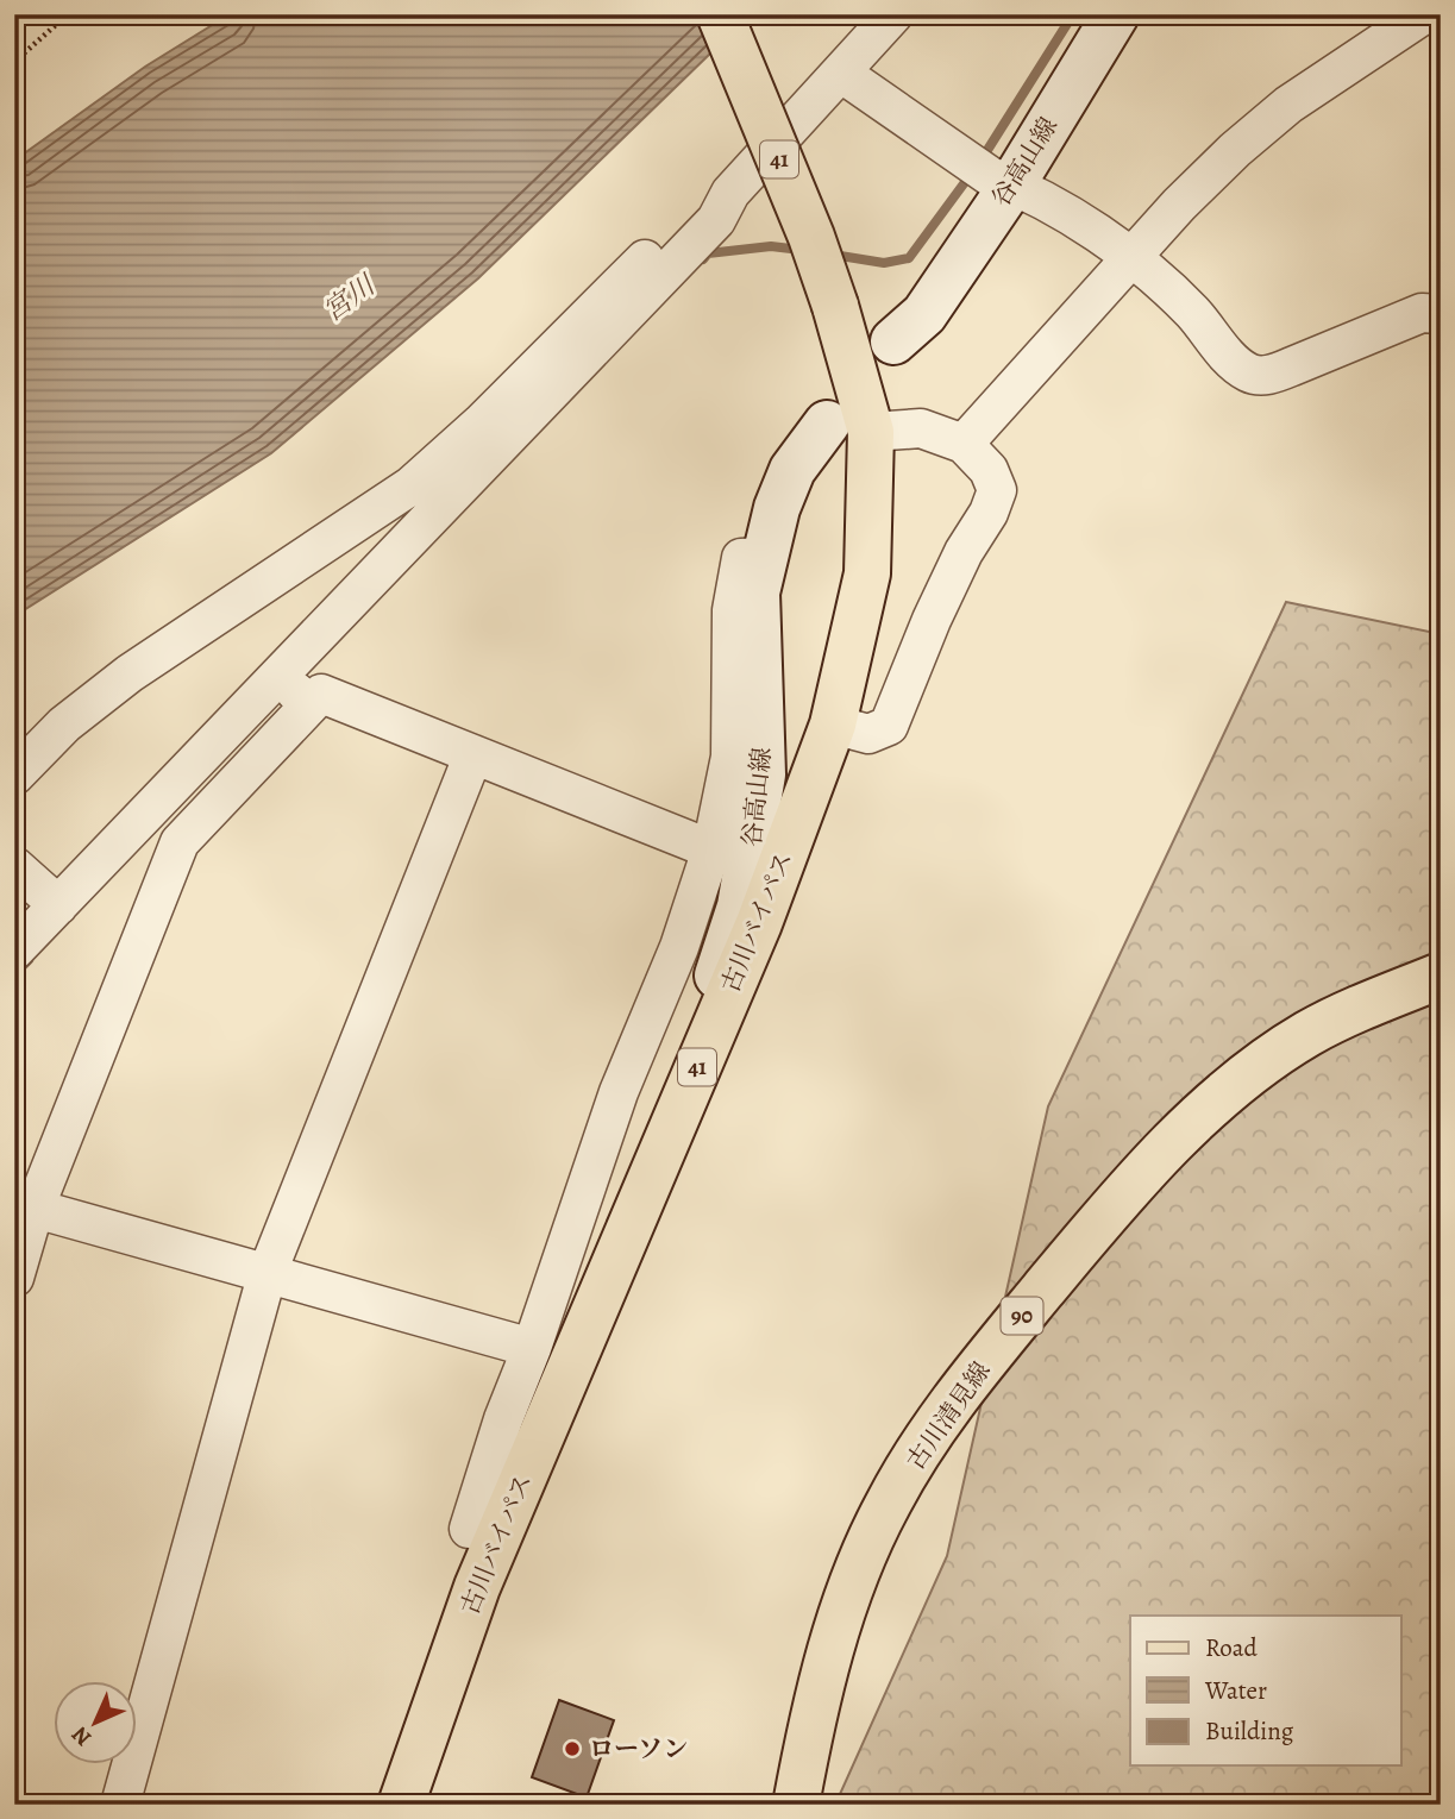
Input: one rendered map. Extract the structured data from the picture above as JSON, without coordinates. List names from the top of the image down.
{
  "streets": {
    "main road": [
      "41",
      "谷高山線",
      "古川バイパス",
      "90",
      "古川清見線"
    ]
  },
  "crossings": [
    ["谷高山線", "古川バイパス"]
  ],
  "water": ["宮川"],
  "places": ["ローソン"],
  "legend": ["Road", "Water", "Building"],
  "north": "bottom left"
}
